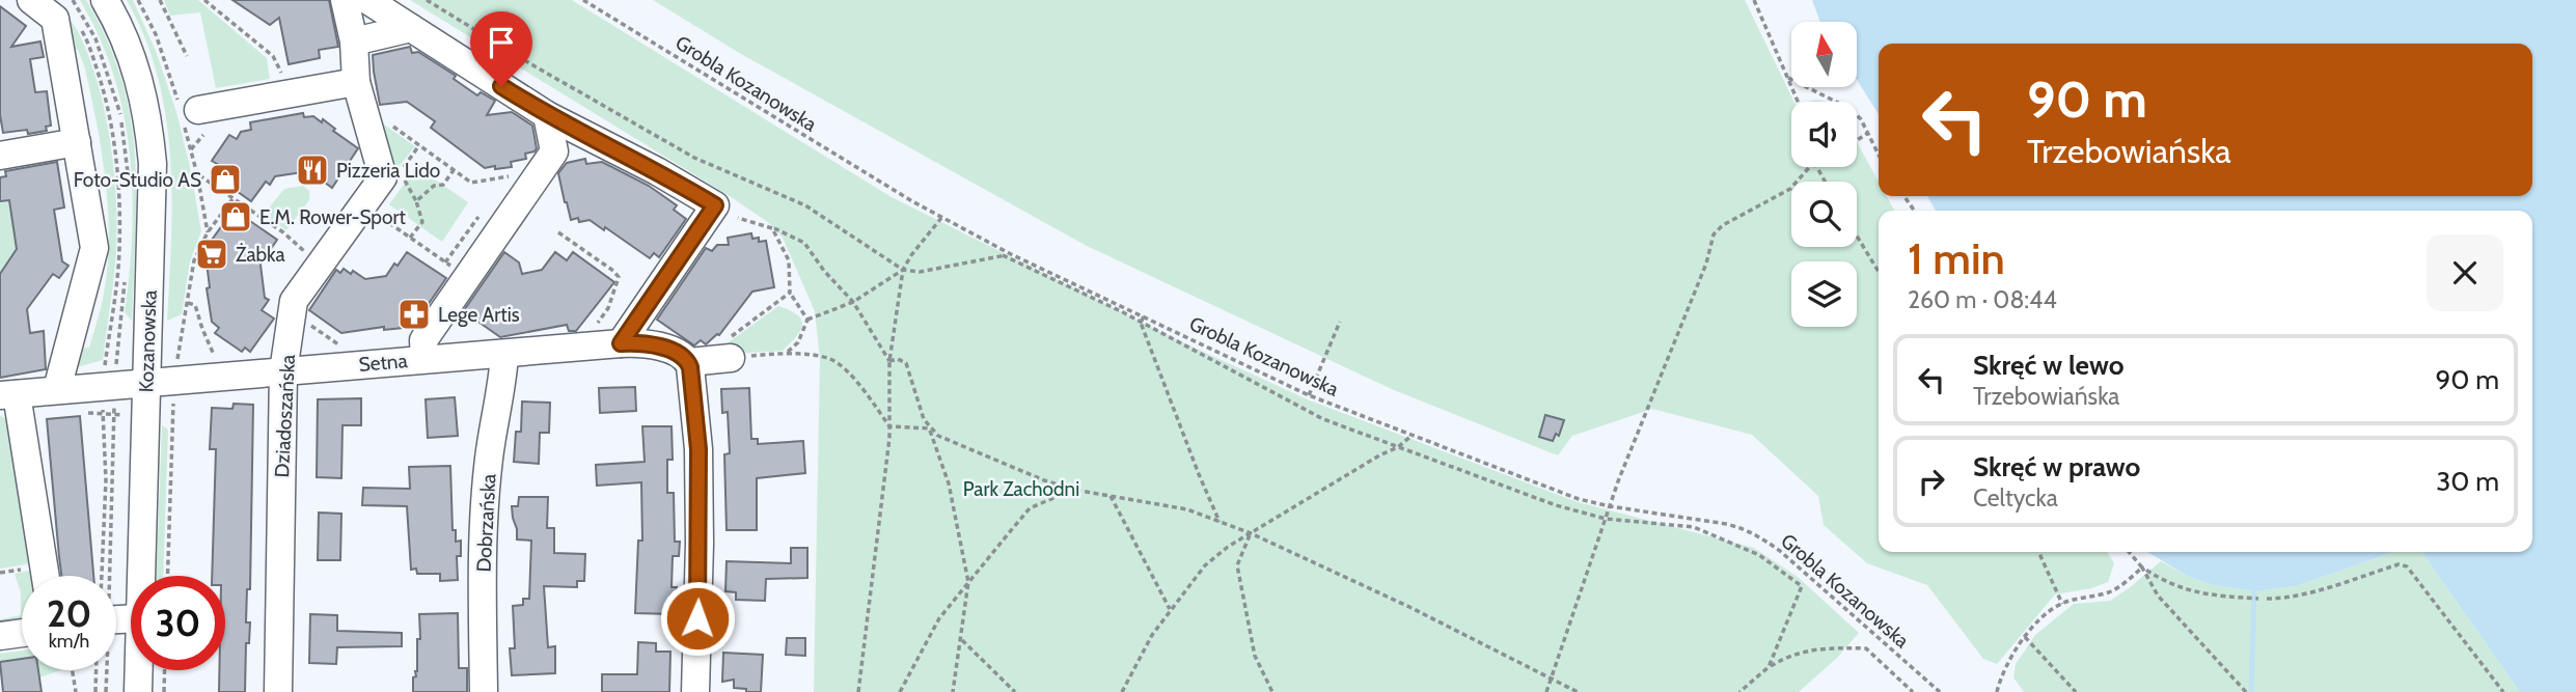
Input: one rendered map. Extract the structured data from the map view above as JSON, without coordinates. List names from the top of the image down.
{
  "streets": {
    "street": [
      "Kozanowska",
      "Setna",
      "Dziadoszańska",
      "Dobrzańska"
    ],
    "path": ["Grobla Kozanowska"]
  },
  "crossings": [
    ["Kozanowska", "Setna"],
    ["Setna", "Dziadoszańska"],
    ["Setna", "Dobrzańska"]
  ],
  "parks": ["Park Zachodni"],
  "places": {
    "restaurant": ["Pizzeria Lido"],
    "shop": ["Foto-Studio AS", "E.M. Rower-Sport"],
    "supermarket": ["Żabka"],
    "pharmacy": ["Lege Artis"]
  },
  "north": "top",
  "page": {
    "turn": ["90 m", "Trzebowiańska"],
    "heading": ["1 min", "260 m · 08:44"],
    "list": [
      {
        "name": "Skręć w lewo",
        "note": "Trzebowiańska",
        "value": "90 m"
      },
      {
        "name": "Skręć w prawo",
        "note": "Celtycka",
        "value": "30 m"
      }
    ],
    "speed": "20 km/h",
    "limit": "30"
  }
}
